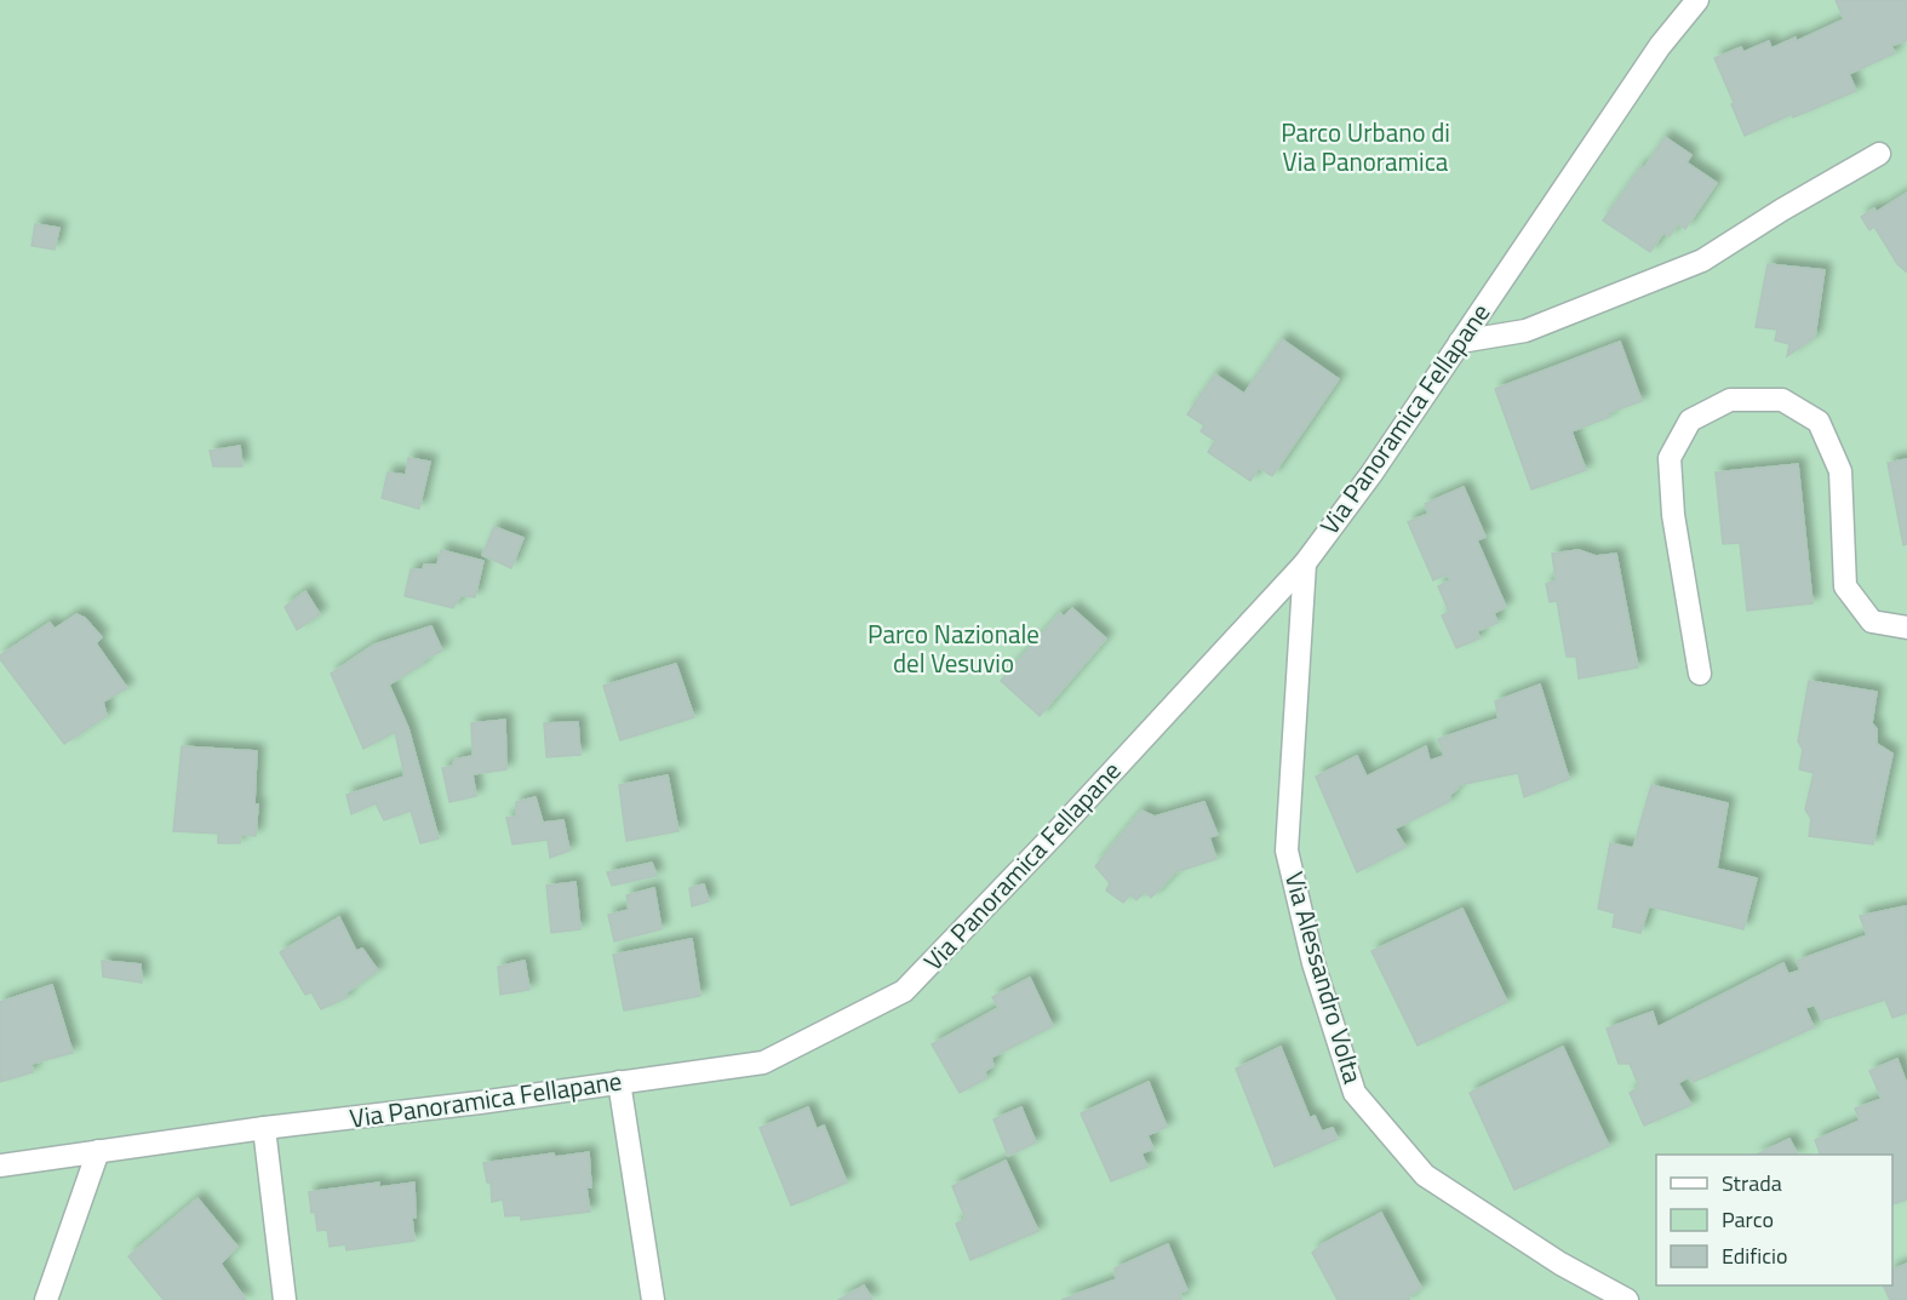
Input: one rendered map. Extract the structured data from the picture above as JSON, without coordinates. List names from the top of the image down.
{
  "streets": {
    "street": ["Via Panoramica Fellapane", "Via Alessandro Volta"]
  },
  "crossings": [
    ["Via Panoramica Fellapane", "Via Alessandro Volta"]
  ],
  "parks": ["Parco Urbano di Via Panoramica", "Parco Nazionale del Vesuvio"],
  "legend": ["Strada", "Parco", "Edificio"]
}
